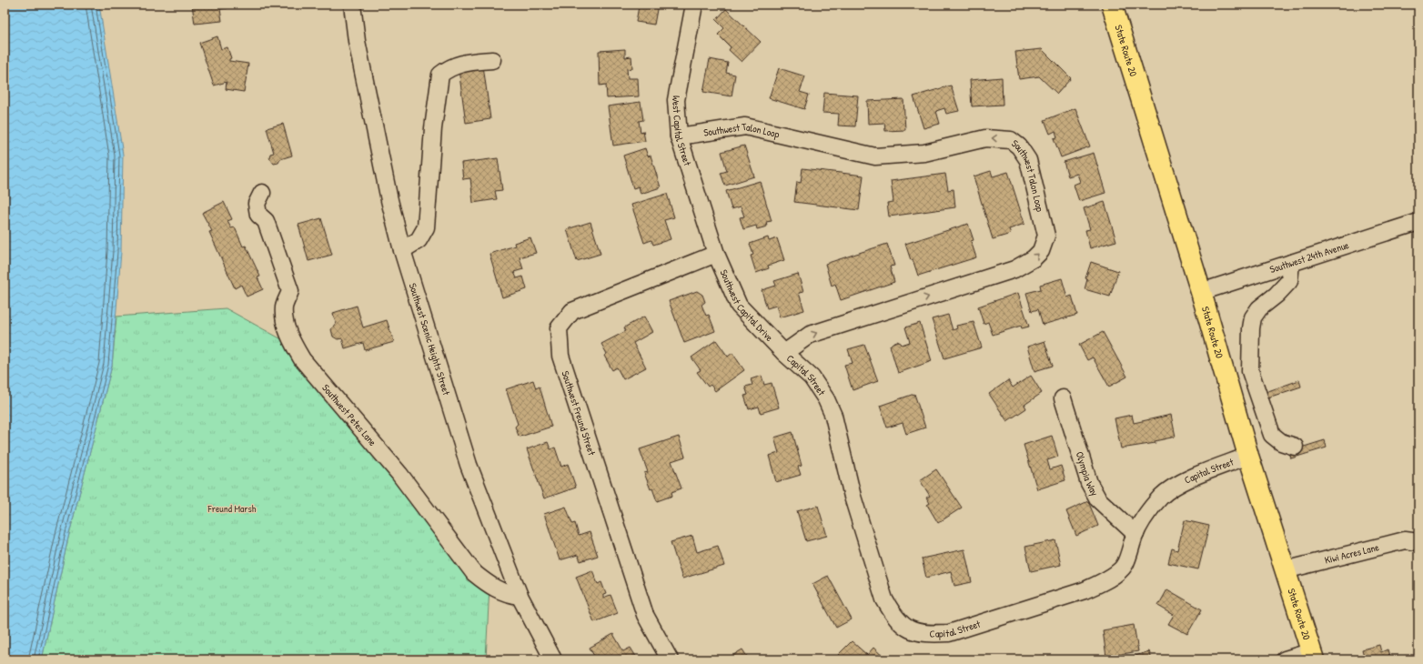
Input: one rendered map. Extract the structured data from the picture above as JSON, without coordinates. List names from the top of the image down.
{
  "streets": {
    "main road": ["State Route 20"],
    "street": [
      "West Capital Street",
      "Southwest Talon Loop",
      "Southwest 24th Avenue",
      "Southwest Capital Drive",
      "Southwest Scenic Heights Street",
      "Capital Street",
      "Southwest Freund Street",
      "Southwest Petes Lane",
      "Olympia Way",
      "Kiwi Acres Lane"
    ]
  },
  "crossings": [
    ["State Route 20", "Southwest 24th Avenue"],
    ["State Route 20", "Capital Street"],
    ["State Route 20", "Kiwi Acres Lane"],
    ["West Capital Street", "Southwest Talon Loop"],
    ["West Capital Street", "Southwest Capital Drive"],
    ["West Capital Street", "Southwest Freund Street"],
    ["Southwest Talon Loop", "Southwest Capital Drive"],
    ["Southwest Talon Loop", "Capital Street"],
    ["Southwest Capital Drive", "Capital Street"],
    ["Southwest Capital Drive", "Southwest Freund Street"],
    ["Southwest Scenic Heights Street", "Southwest Petes Lane"],
    ["Capital Street", "Olympia Way"]
  ],
  "parks": ["Freund Marsh"]
}
